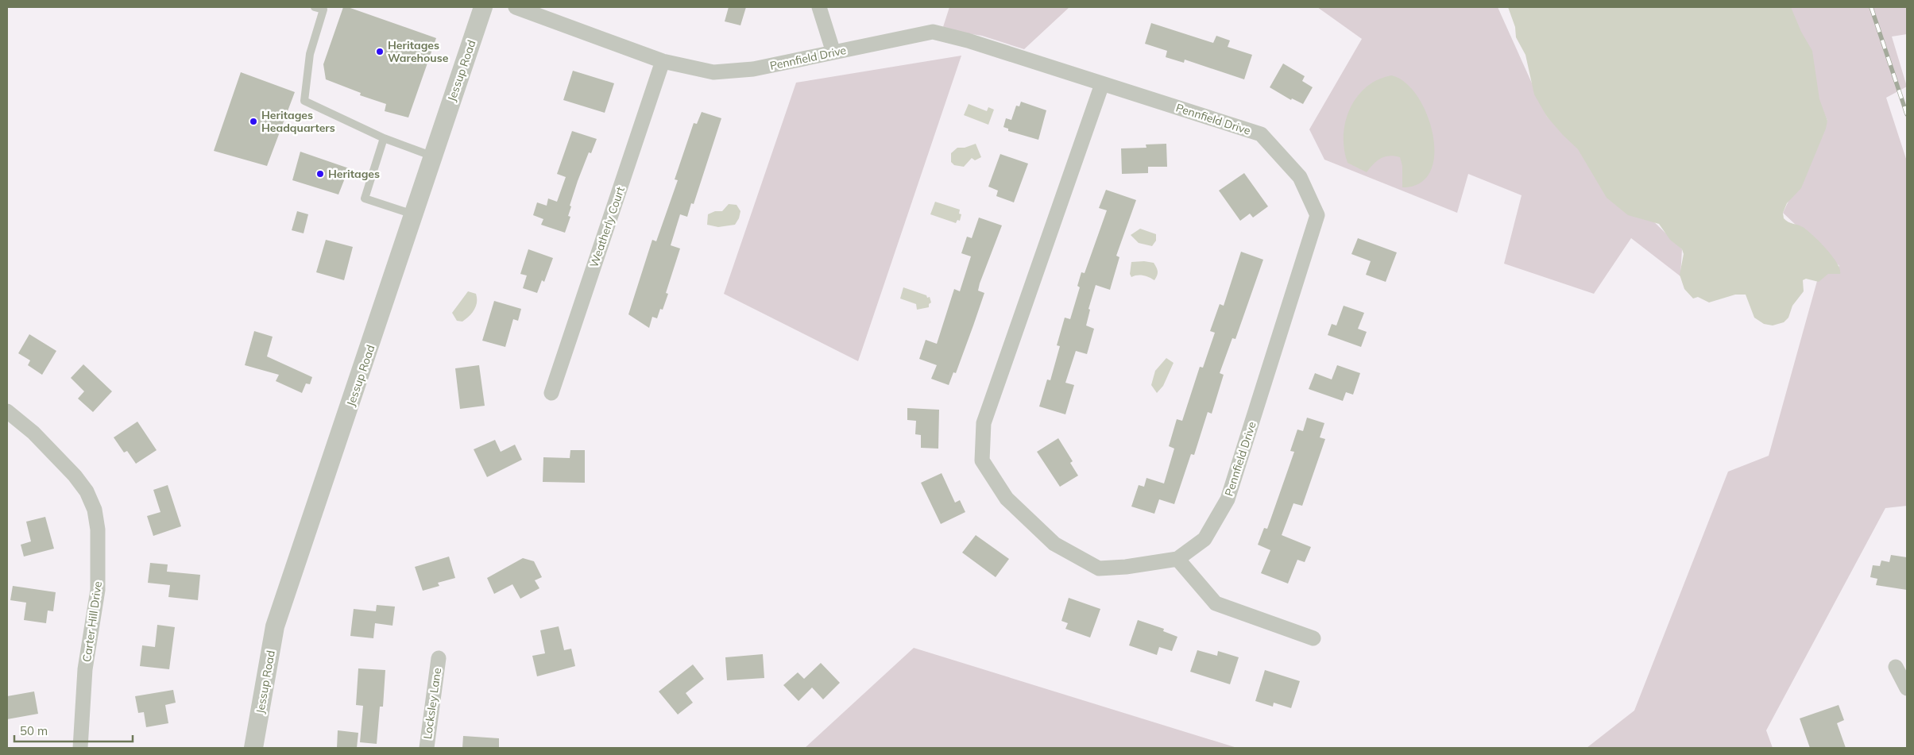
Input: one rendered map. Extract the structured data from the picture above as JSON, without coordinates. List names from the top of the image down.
{
  "streets": {
    "street": [
      "Pennfield Drive",
      "Jessup Road",
      "Weatherly Court",
      "Carter Hill Drive",
      "Locksley Lane"
    ]
  },
  "crossings": [
    ["Pennfield Drive", "Weatherly Court"]
  ],
  "places": ["Heritages Warehouse", "Heritages Headquarters", "Heritages"],
  "scale_bar": "50 m"
}
